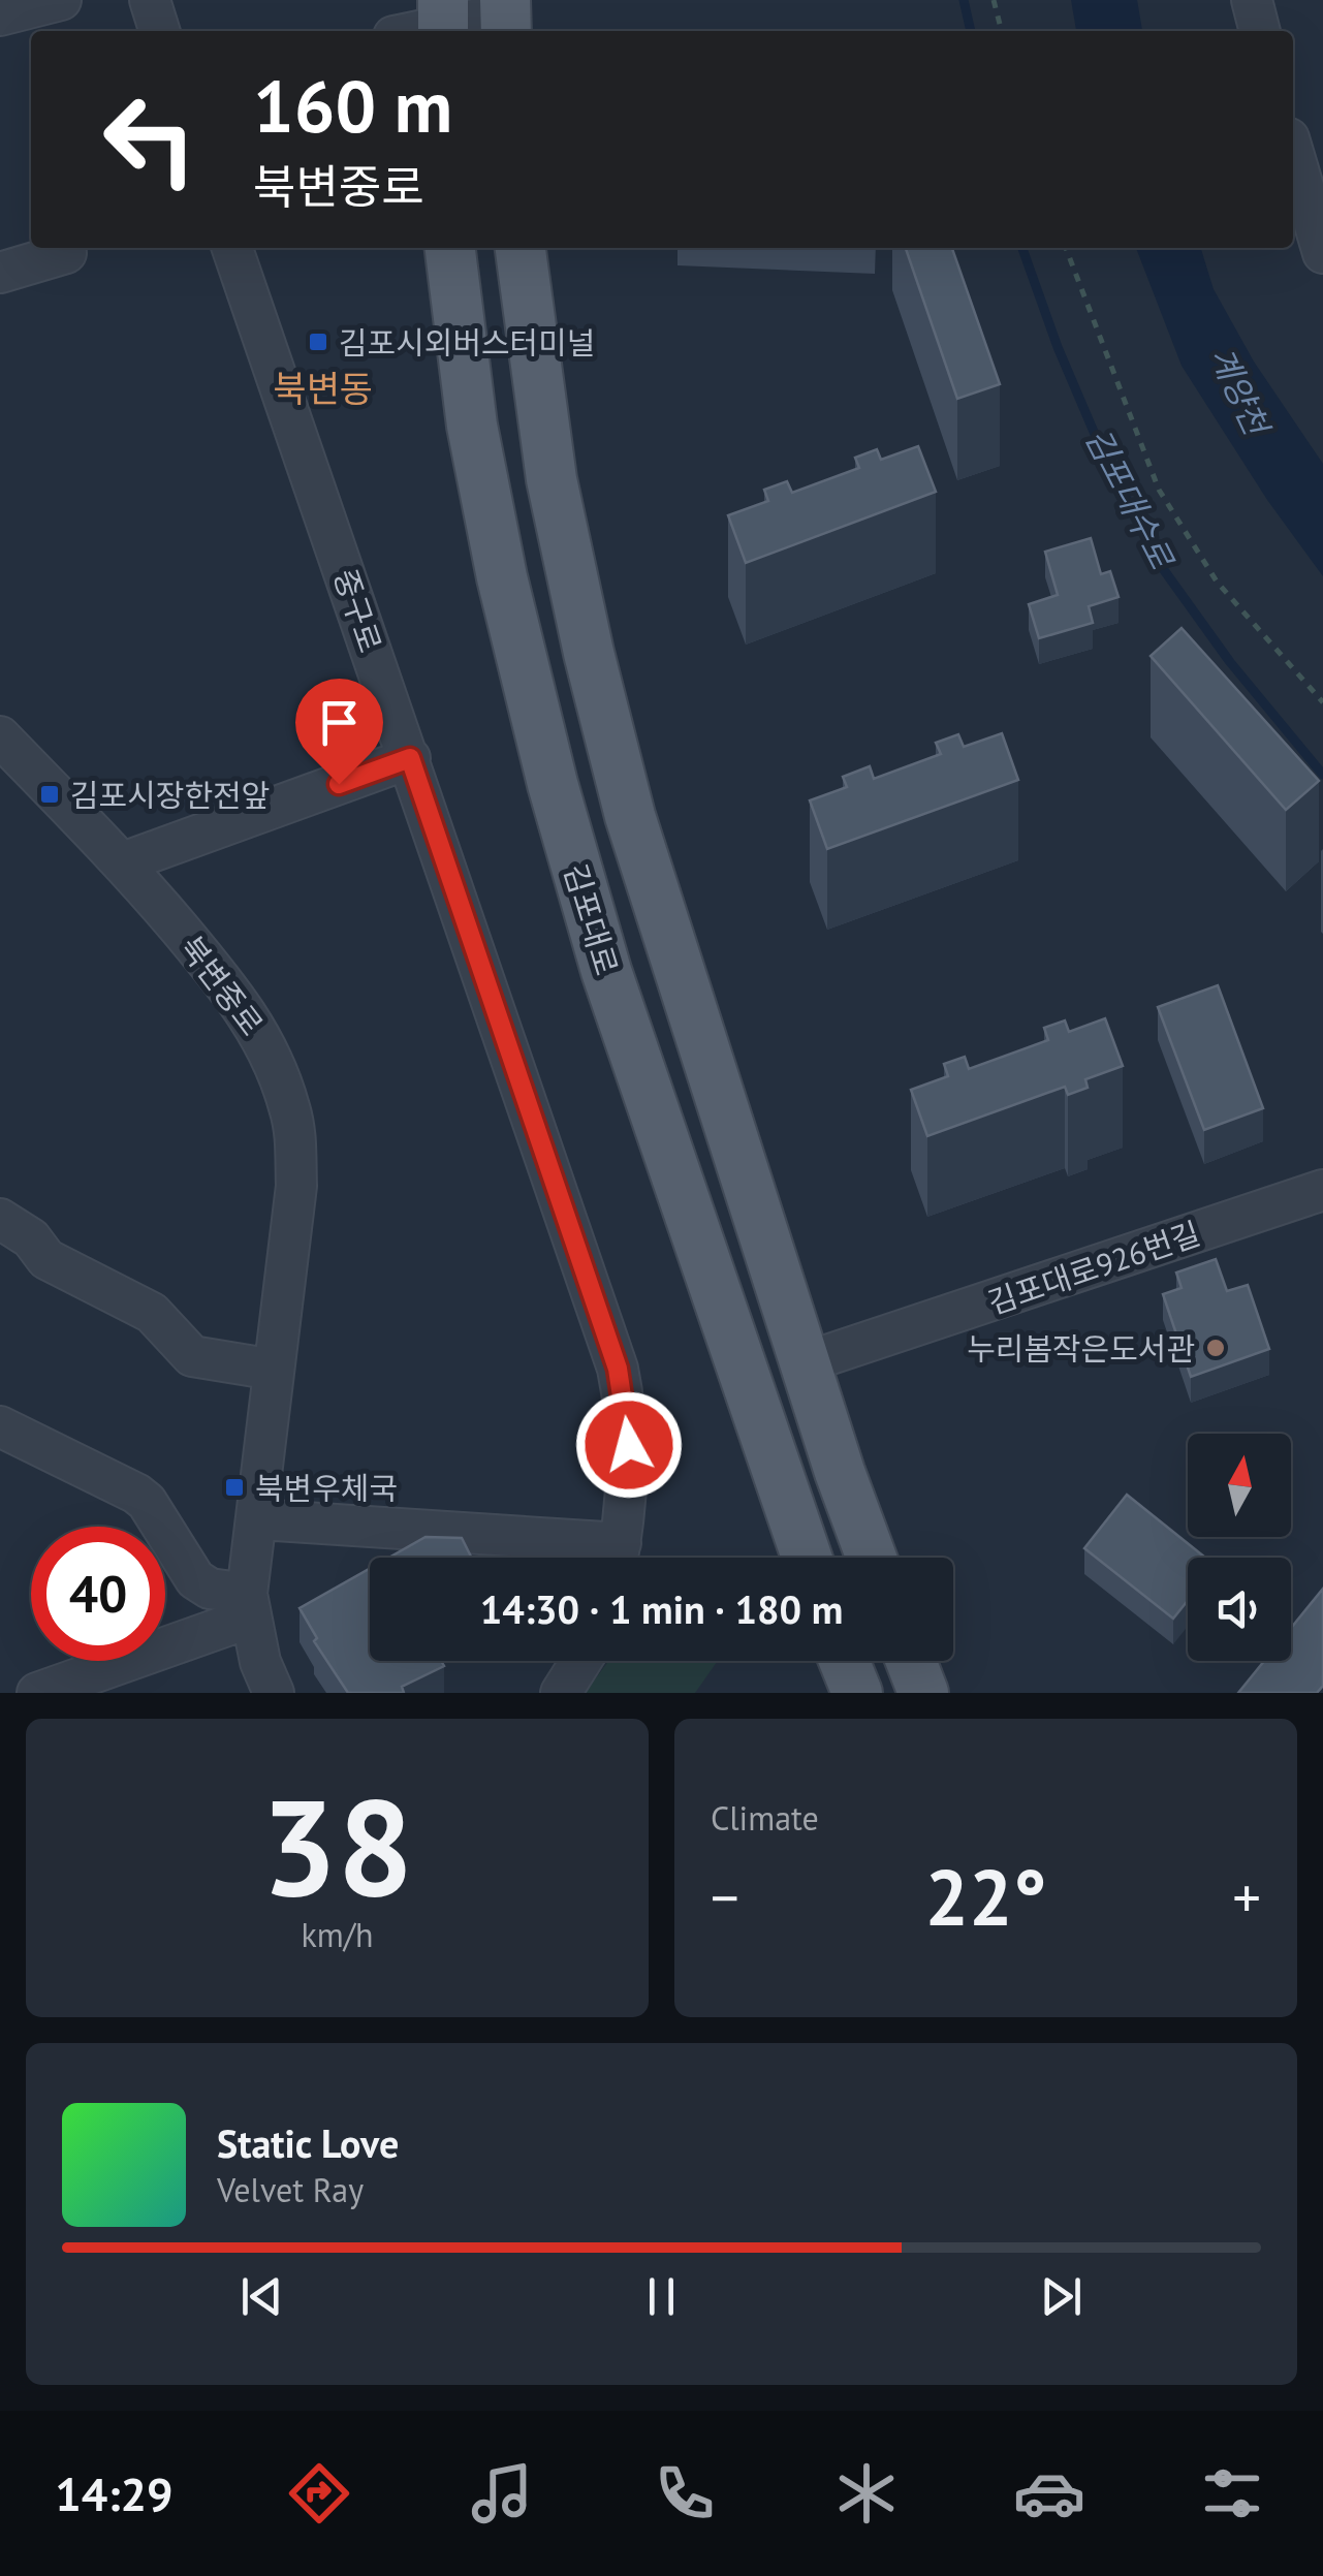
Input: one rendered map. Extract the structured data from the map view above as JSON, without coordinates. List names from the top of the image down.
{
  "streets": {
    "main road": ["김포대로"],
    "street": ["중구로", "북변중로", "김포대로926번길"]
  },
  "districts": ["북변동"],
  "water": ["계양천", "김포대수로"],
  "places": {
    "transit": ["김포시외버스터미널", "김포시장한전앞", "북변우체국"],
    "other": ["누리봄작은도서관"]
  },
  "north": "top",
  "page": {
    "turn": ["160 m", "북변중로"],
    "limit": "40",
    "trip": "14:30 · 1 min · 180 m",
    "tile": [
      ["38", "km/h"],
      "Climate"
    ],
    "heat": ["−", "22°", "+"],
    "song": ["Static Love", "Velvet Ray"],
    "tabs": "14:29"
  }
}
